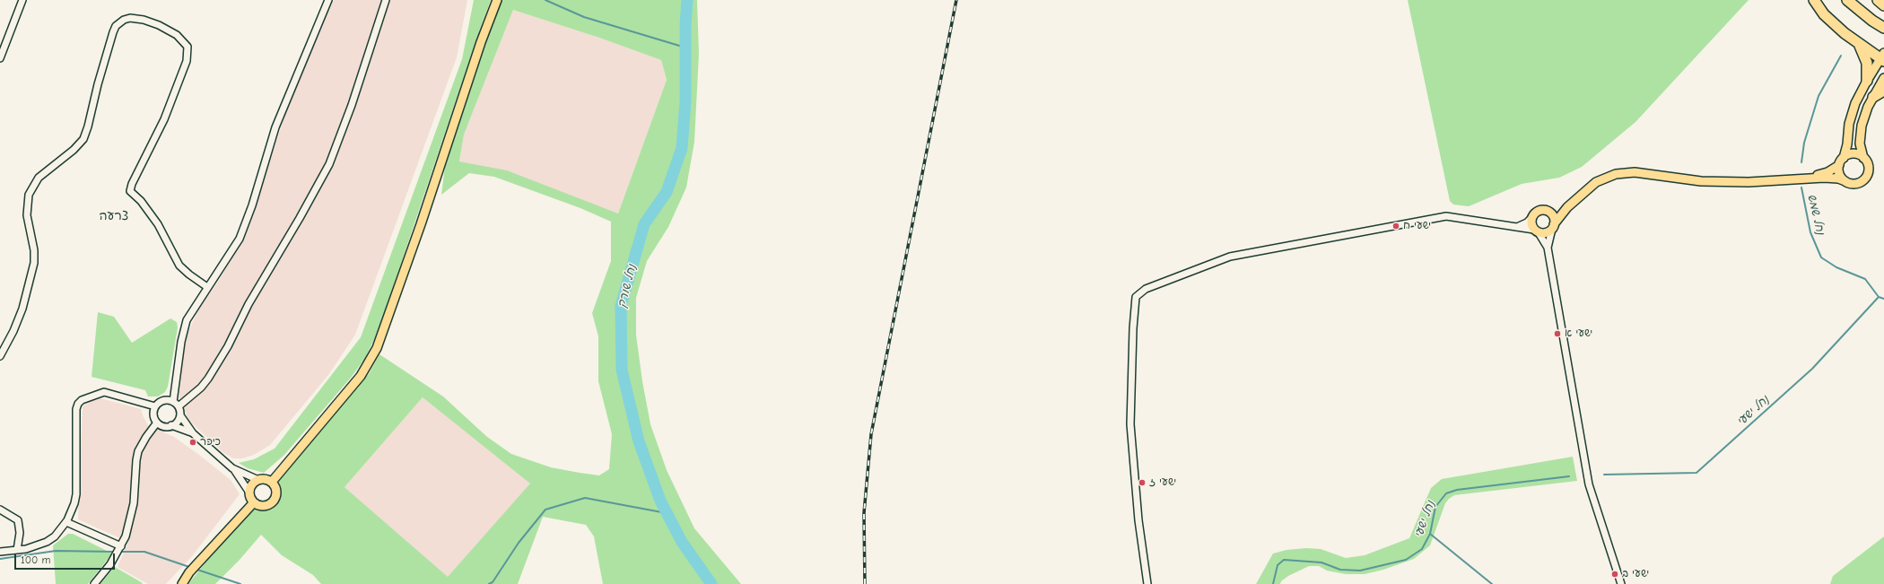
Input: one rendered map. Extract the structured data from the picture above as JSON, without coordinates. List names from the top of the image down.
{
  "districts": ["צרעה"],
  "water": ["נחל שמש", "נחל שורק", "נחל ישעי"],
  "places": [
    "ישעי ח",
    "ישעי א",
    "כיכר",
    "ישעי ז",
    "ישעי ב"
  ],
  "scale_bar": "100 m"
}
